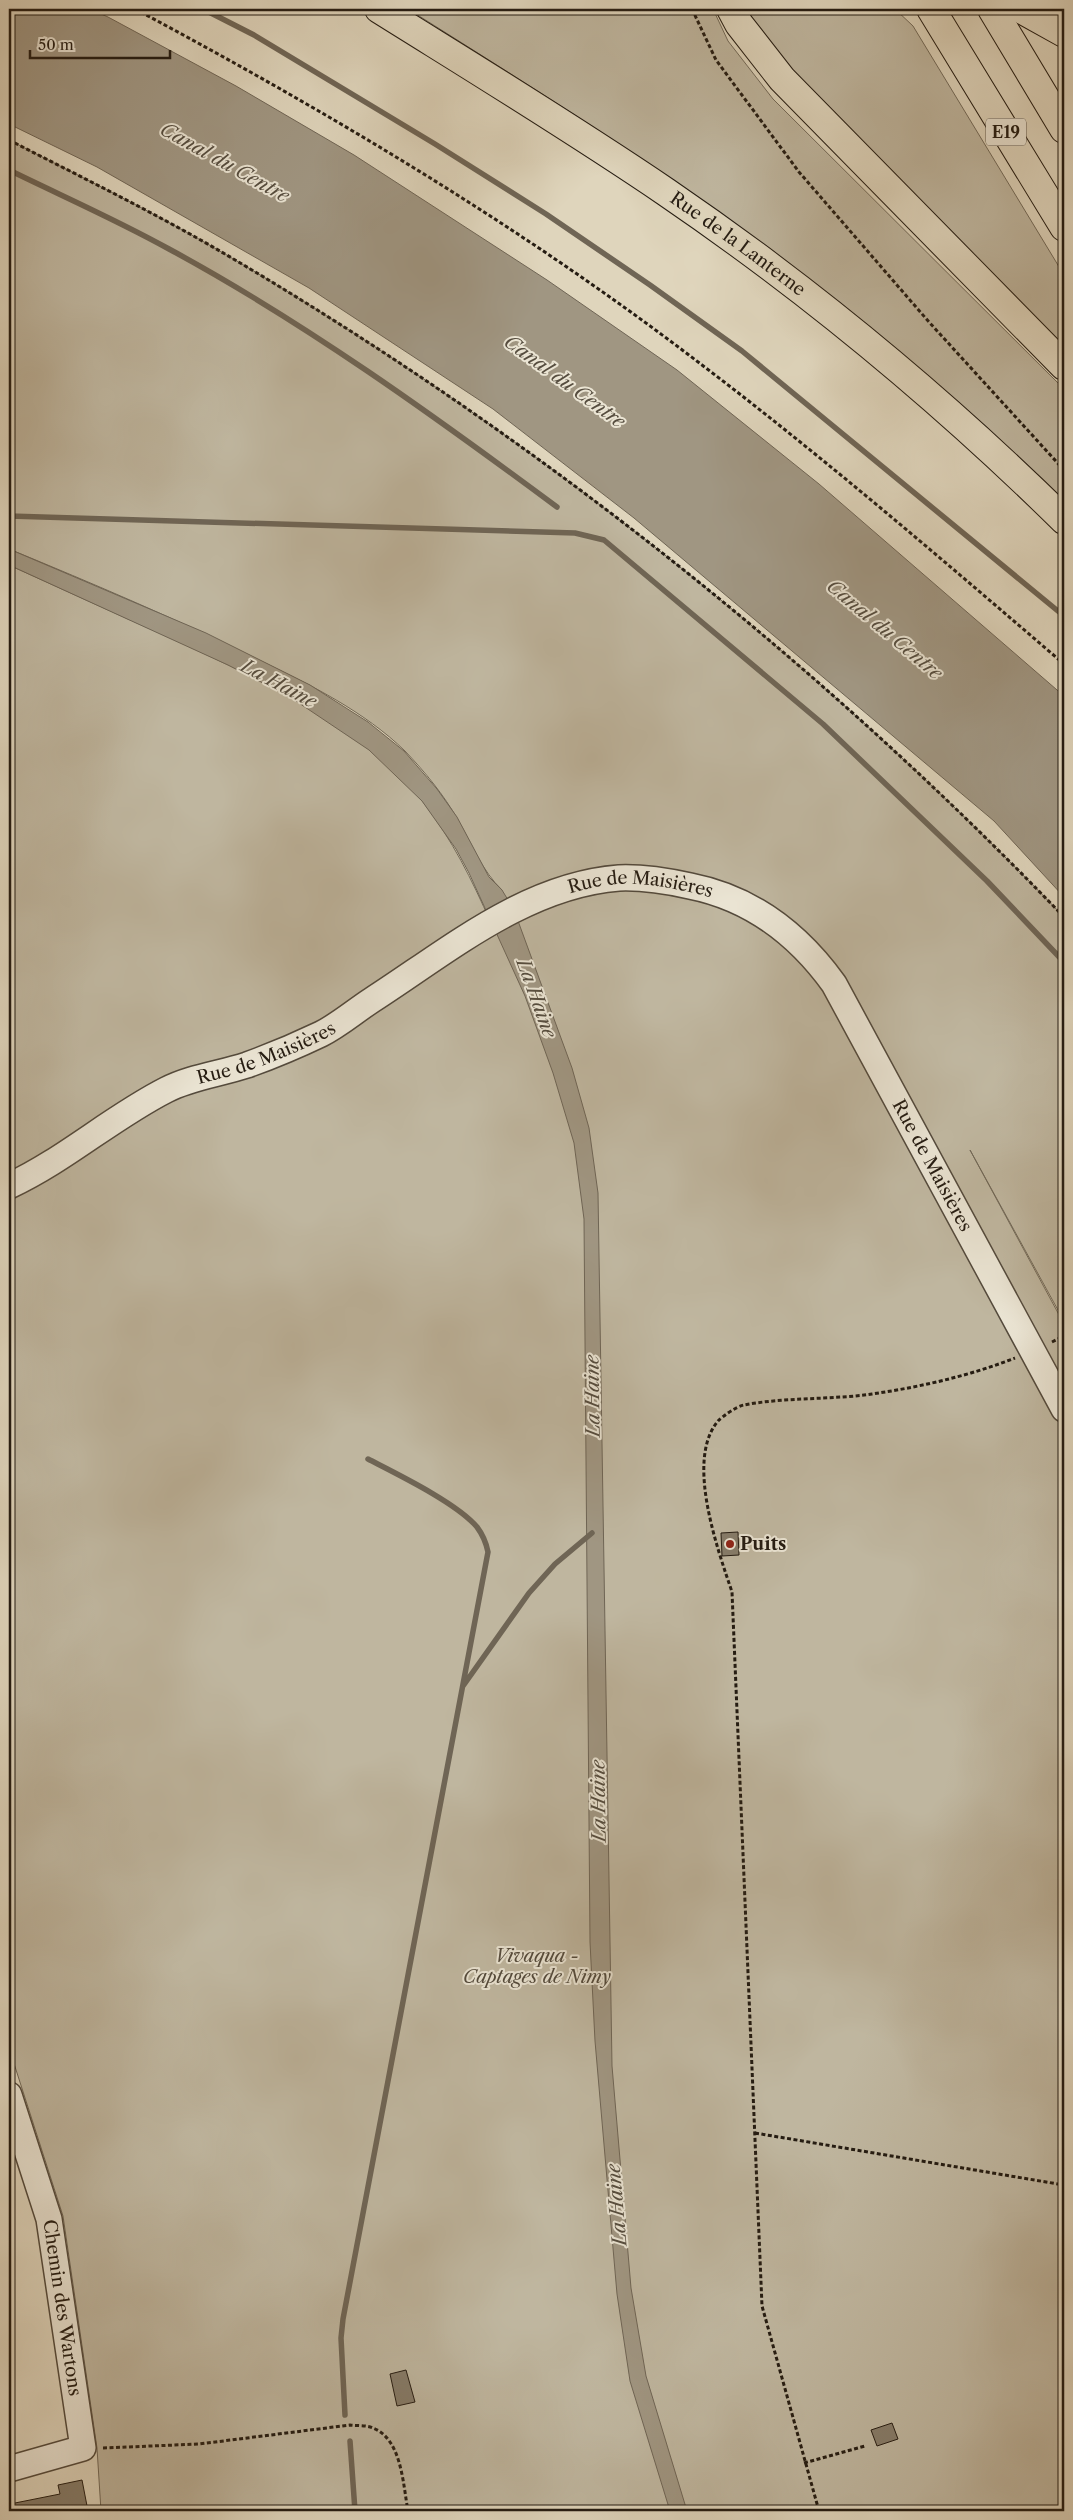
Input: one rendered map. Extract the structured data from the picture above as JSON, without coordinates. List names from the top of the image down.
{
  "streets": {
    "main road": ["E19", "Rue de la Lanterne"],
    "street": ["Rue de Maisières", "Chemin des Wartons"]
  },
  "water": ["Canal du Centre", "La Haine"],
  "parks": ["Vivaqua - Captages de Nimy"],
  "places": ["Puits"],
  "scale_bar": "50 m"
}
